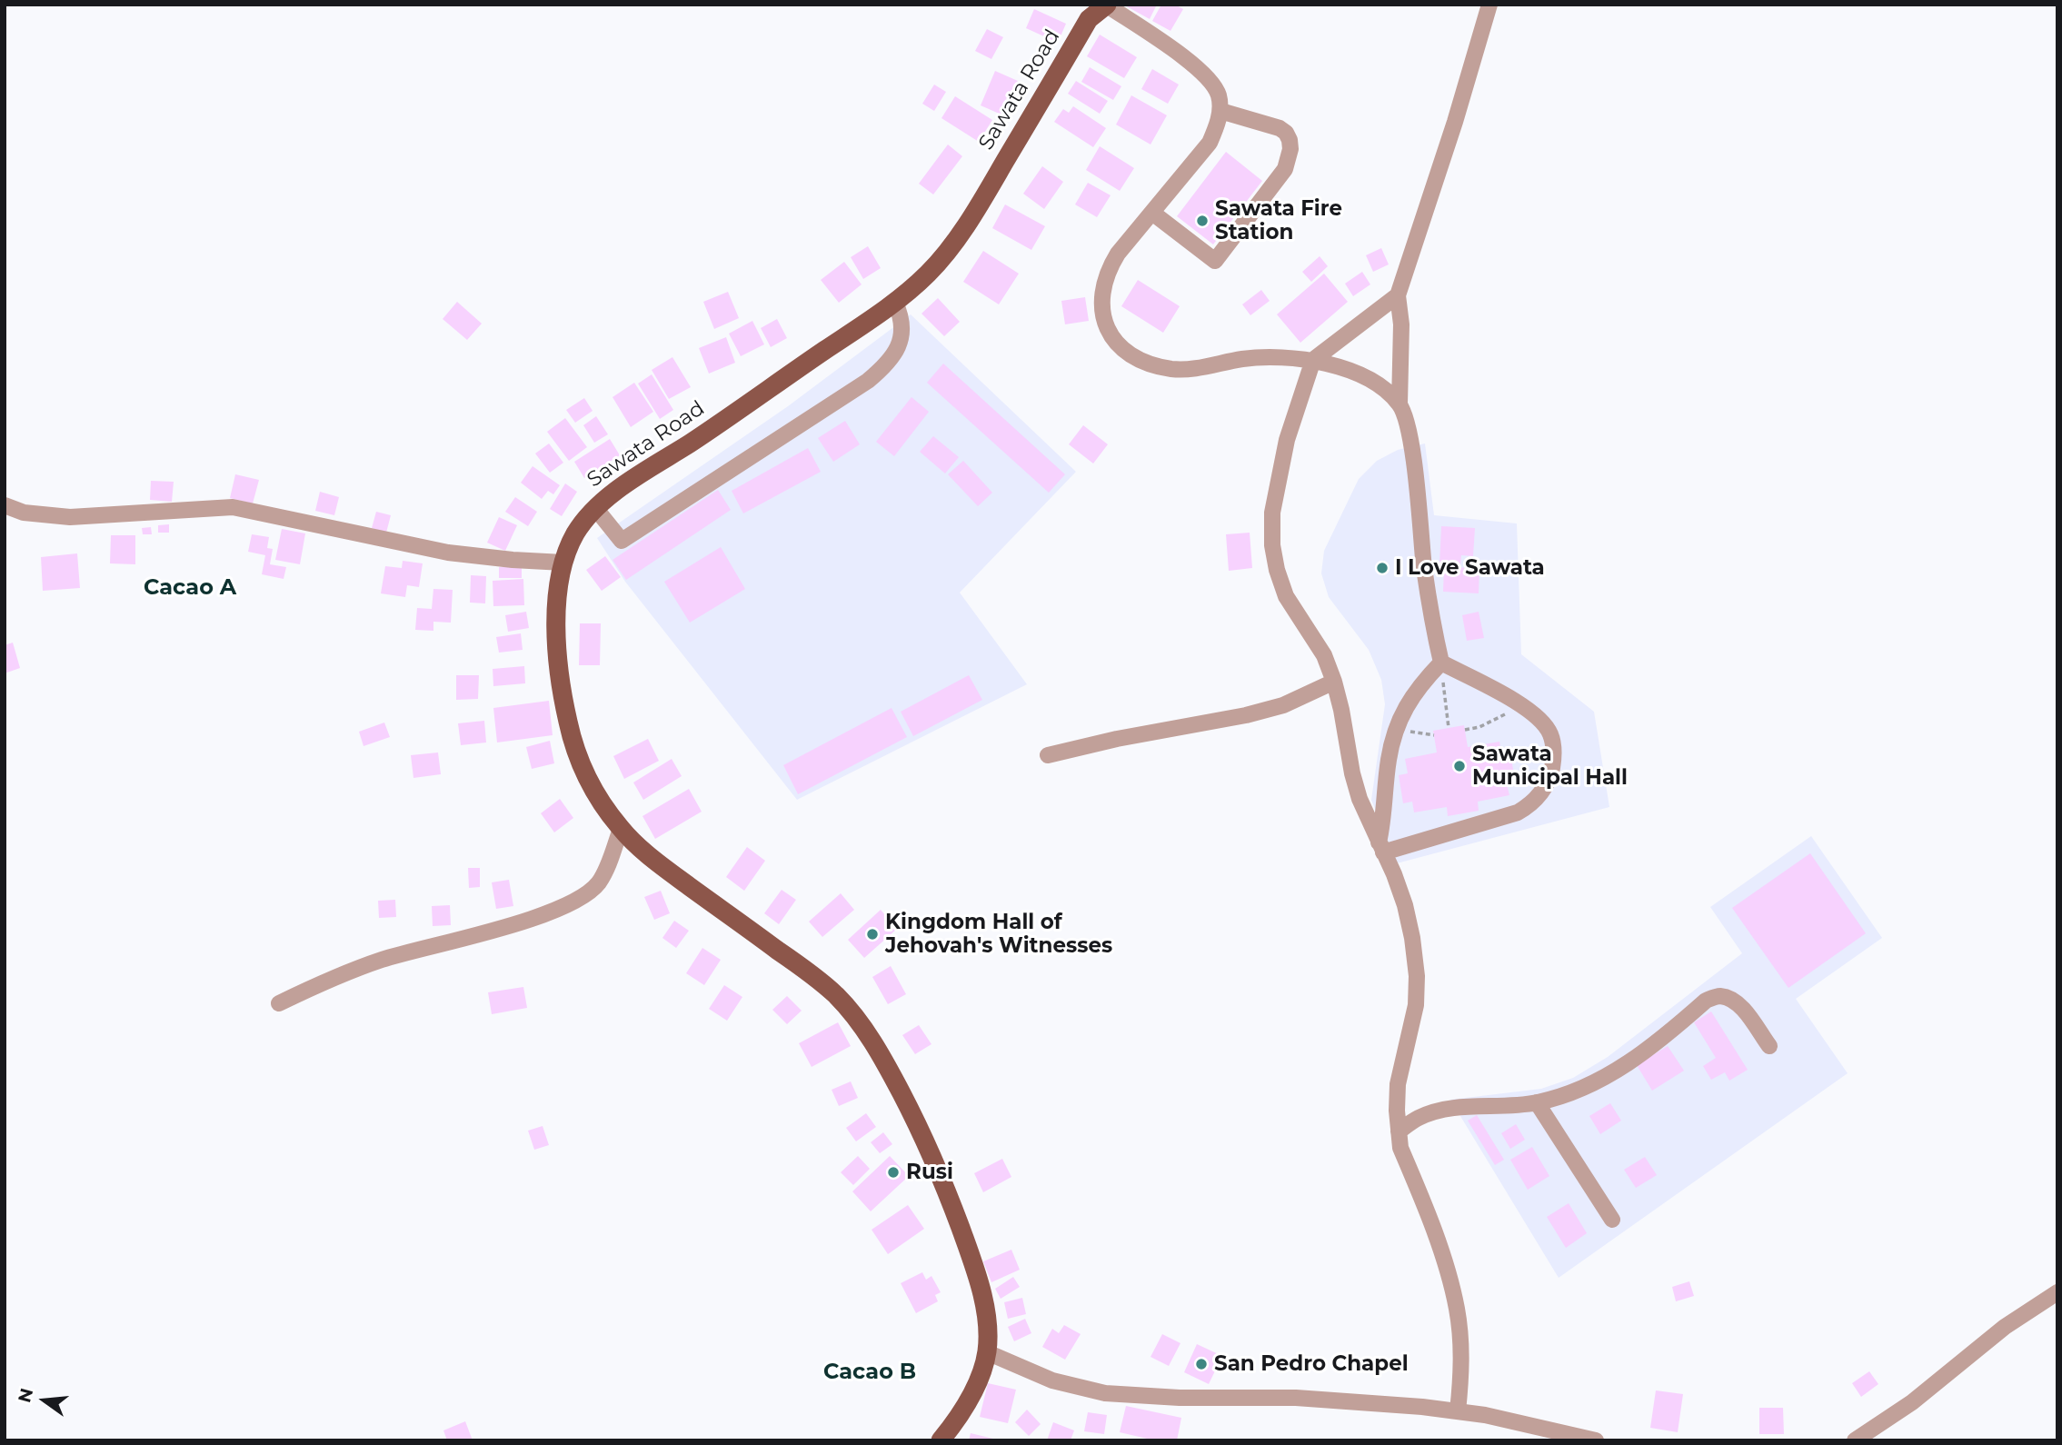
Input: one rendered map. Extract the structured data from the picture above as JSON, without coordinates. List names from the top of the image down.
{
  "streets": {
    "main road": ["Sawata Road"]
  },
  "districts": ["Cacao A", "Cacao B"],
  "places": [
    "Sawata Fire Station",
    "I Love Sawata",
    "Sawata Municipal Hall",
    "Kingdom Hall of Jehovah's Witnesses",
    "Rusi",
    "San Pedro Chapel"
  ],
  "north": "left"
}
